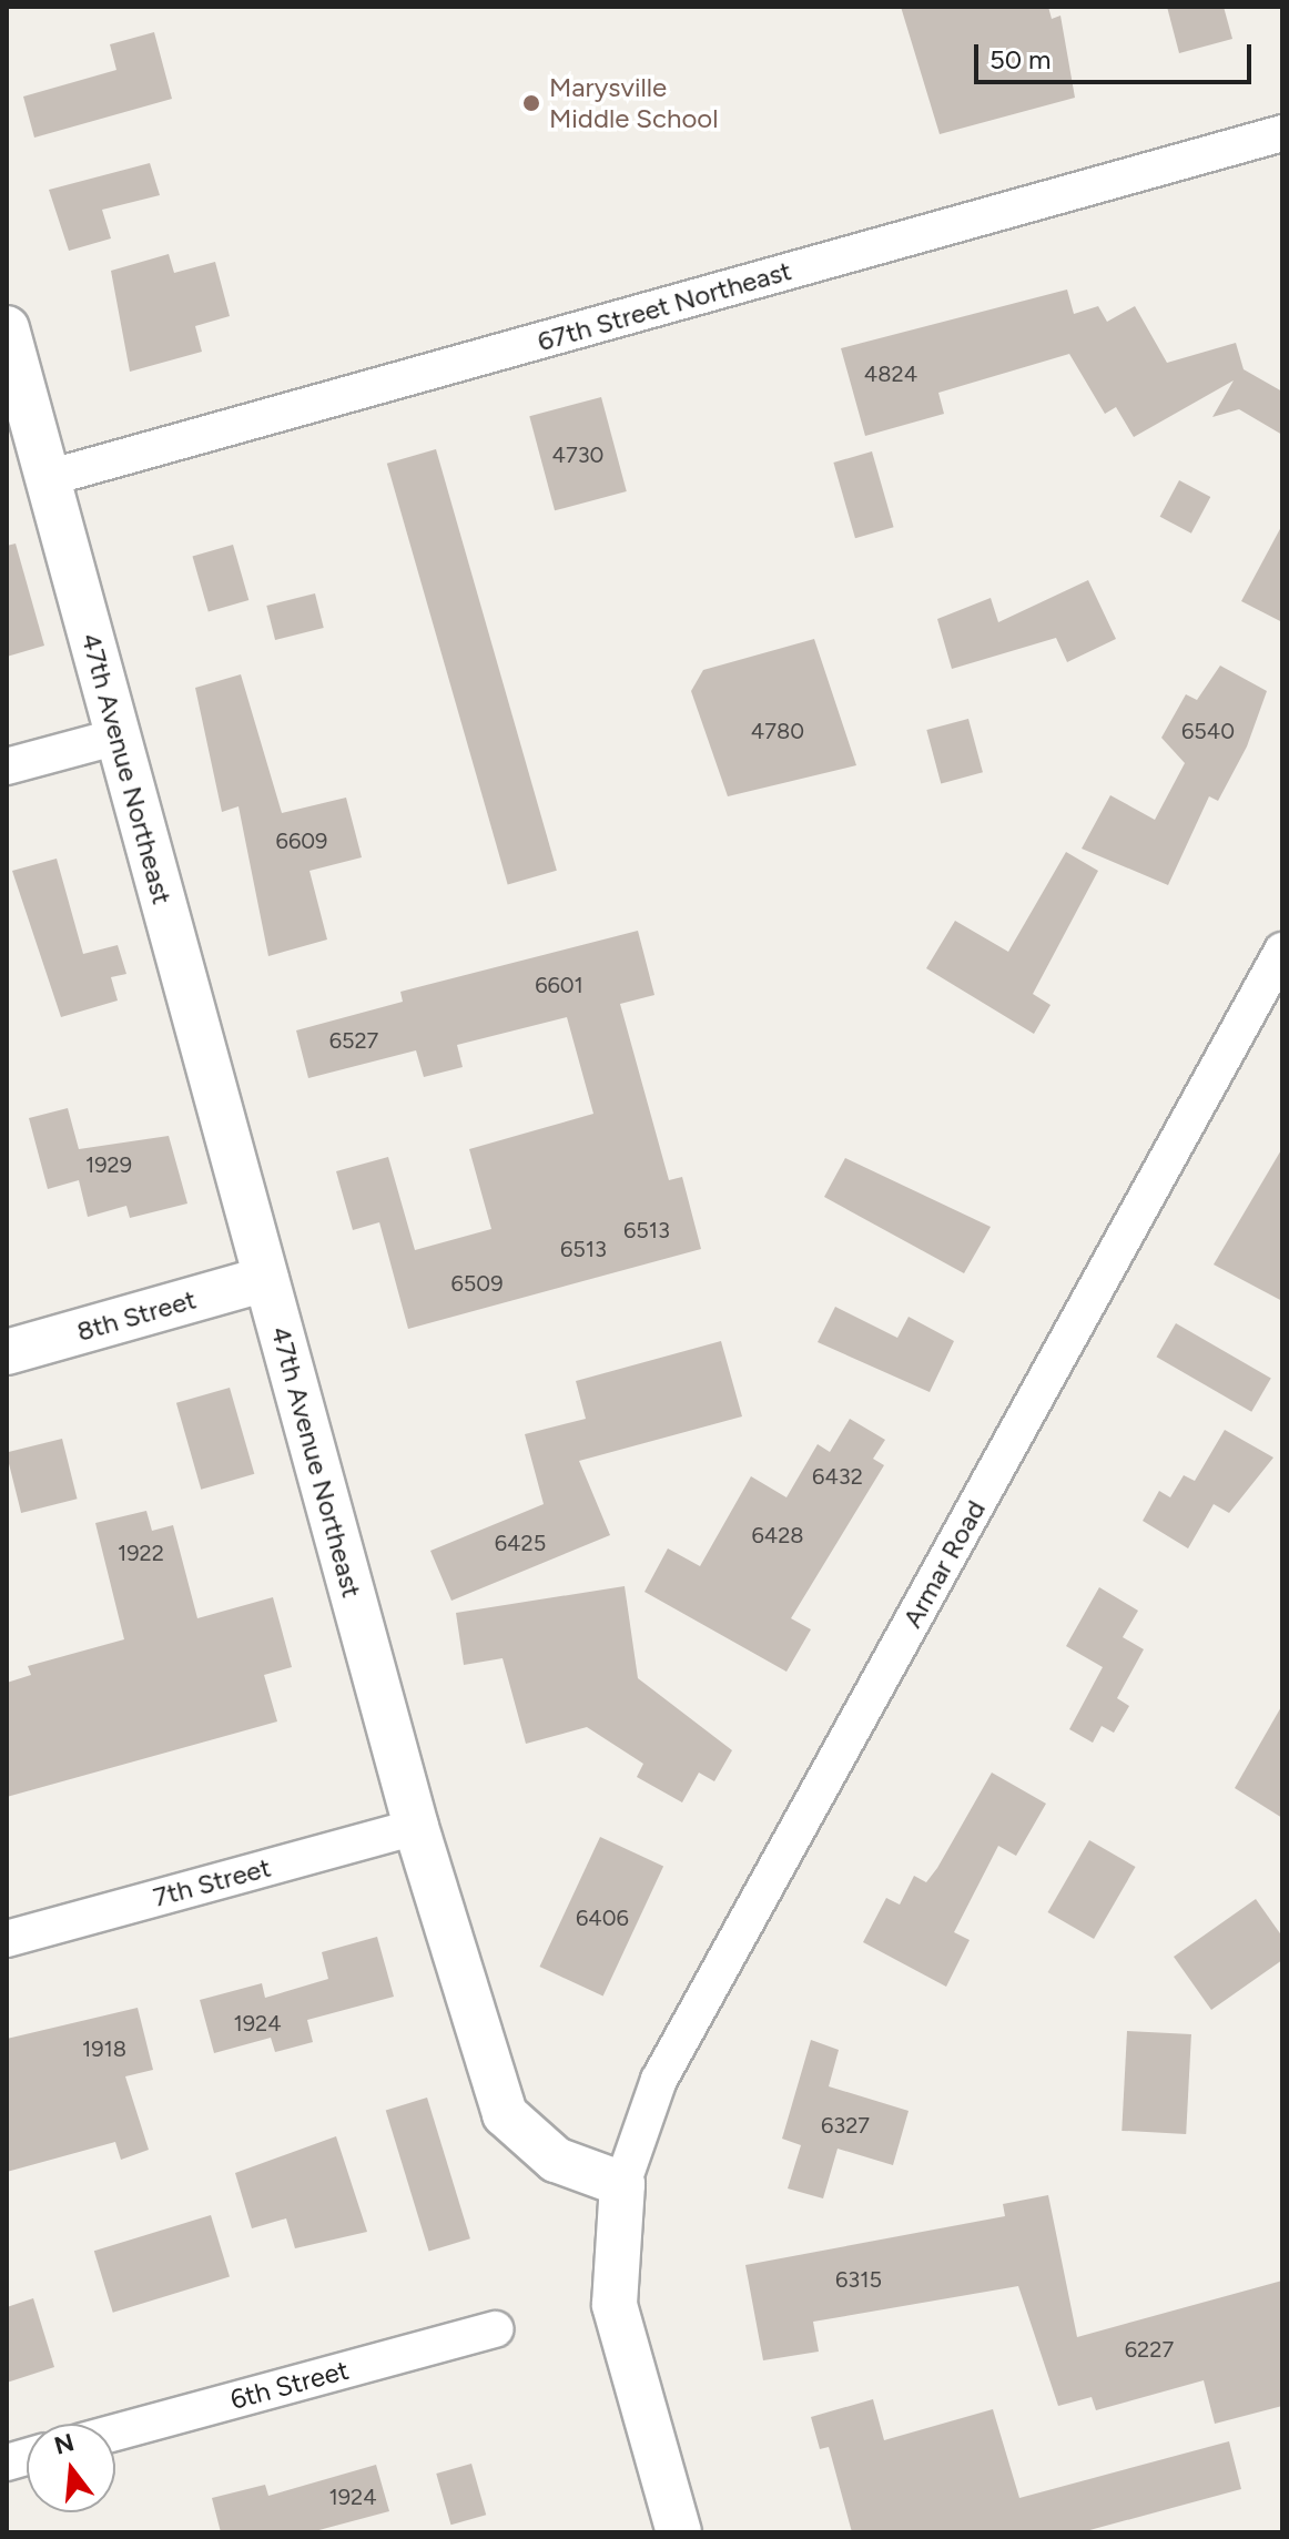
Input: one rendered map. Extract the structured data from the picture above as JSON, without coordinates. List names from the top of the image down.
{
  "streets": {
    "street": [
      "67th Street Northeast",
      "47th Avenue Northeast",
      "8th Street",
      "Armar Road",
      "7th Street",
      "6th Street"
    ]
  },
  "crossings": [
    ["67th Street Northeast", "47th Avenue Northeast"],
    ["47th Avenue Northeast", "8th Street"],
    ["47th Avenue Northeast", "Armar Road"],
    ["47th Avenue Northeast", "7th Street"]
  ],
  "places": ["Marysville Middle School"],
  "house_numbers": [
    "4824",
    "4730",
    "4780",
    "6540",
    "6609",
    "6601",
    "6527",
    "1929",
    "6513",
    "6513",
    "6509",
    "6432",
    "6428",
    "6425",
    "1922",
    "6406",
    "1924",
    "1918",
    "6327",
    "6315",
    "6227",
    "1924"
  ],
  "scale_bar": "50 m",
  "north": "top"
}
